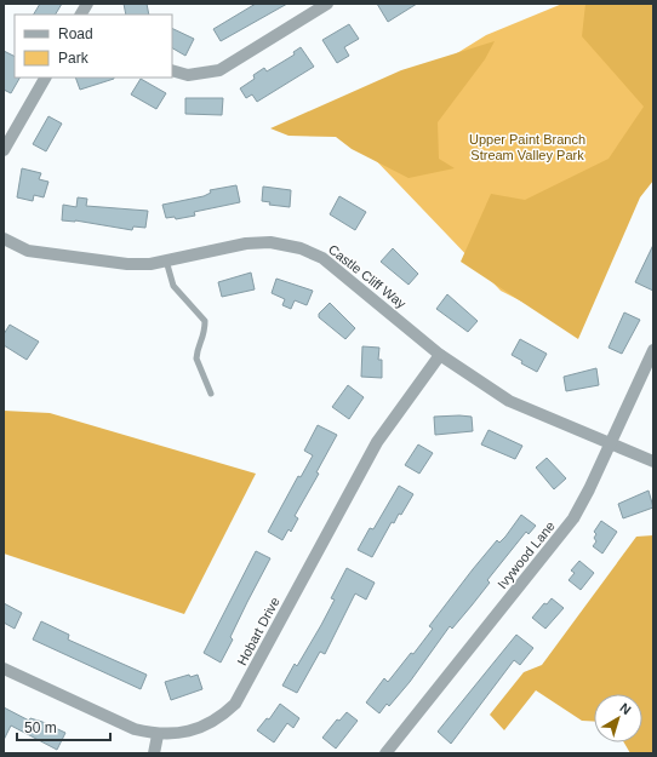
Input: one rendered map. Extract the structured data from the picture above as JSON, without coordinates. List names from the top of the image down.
{
  "streets": {
    "street": ["Castle Cliff Way", "Ivywood Lane", "Hobart Drive"]
  },
  "crossings": [
    ["Castle Cliff Way", "Ivywood Lane"],
    ["Castle Cliff Way", "Hobart Drive"]
  ],
  "parks": ["Upper Paint Branch Stream Valley Park"],
  "legend": ["Road", "Park"],
  "scale_bar": "50 m",
  "north": "top right"
}
